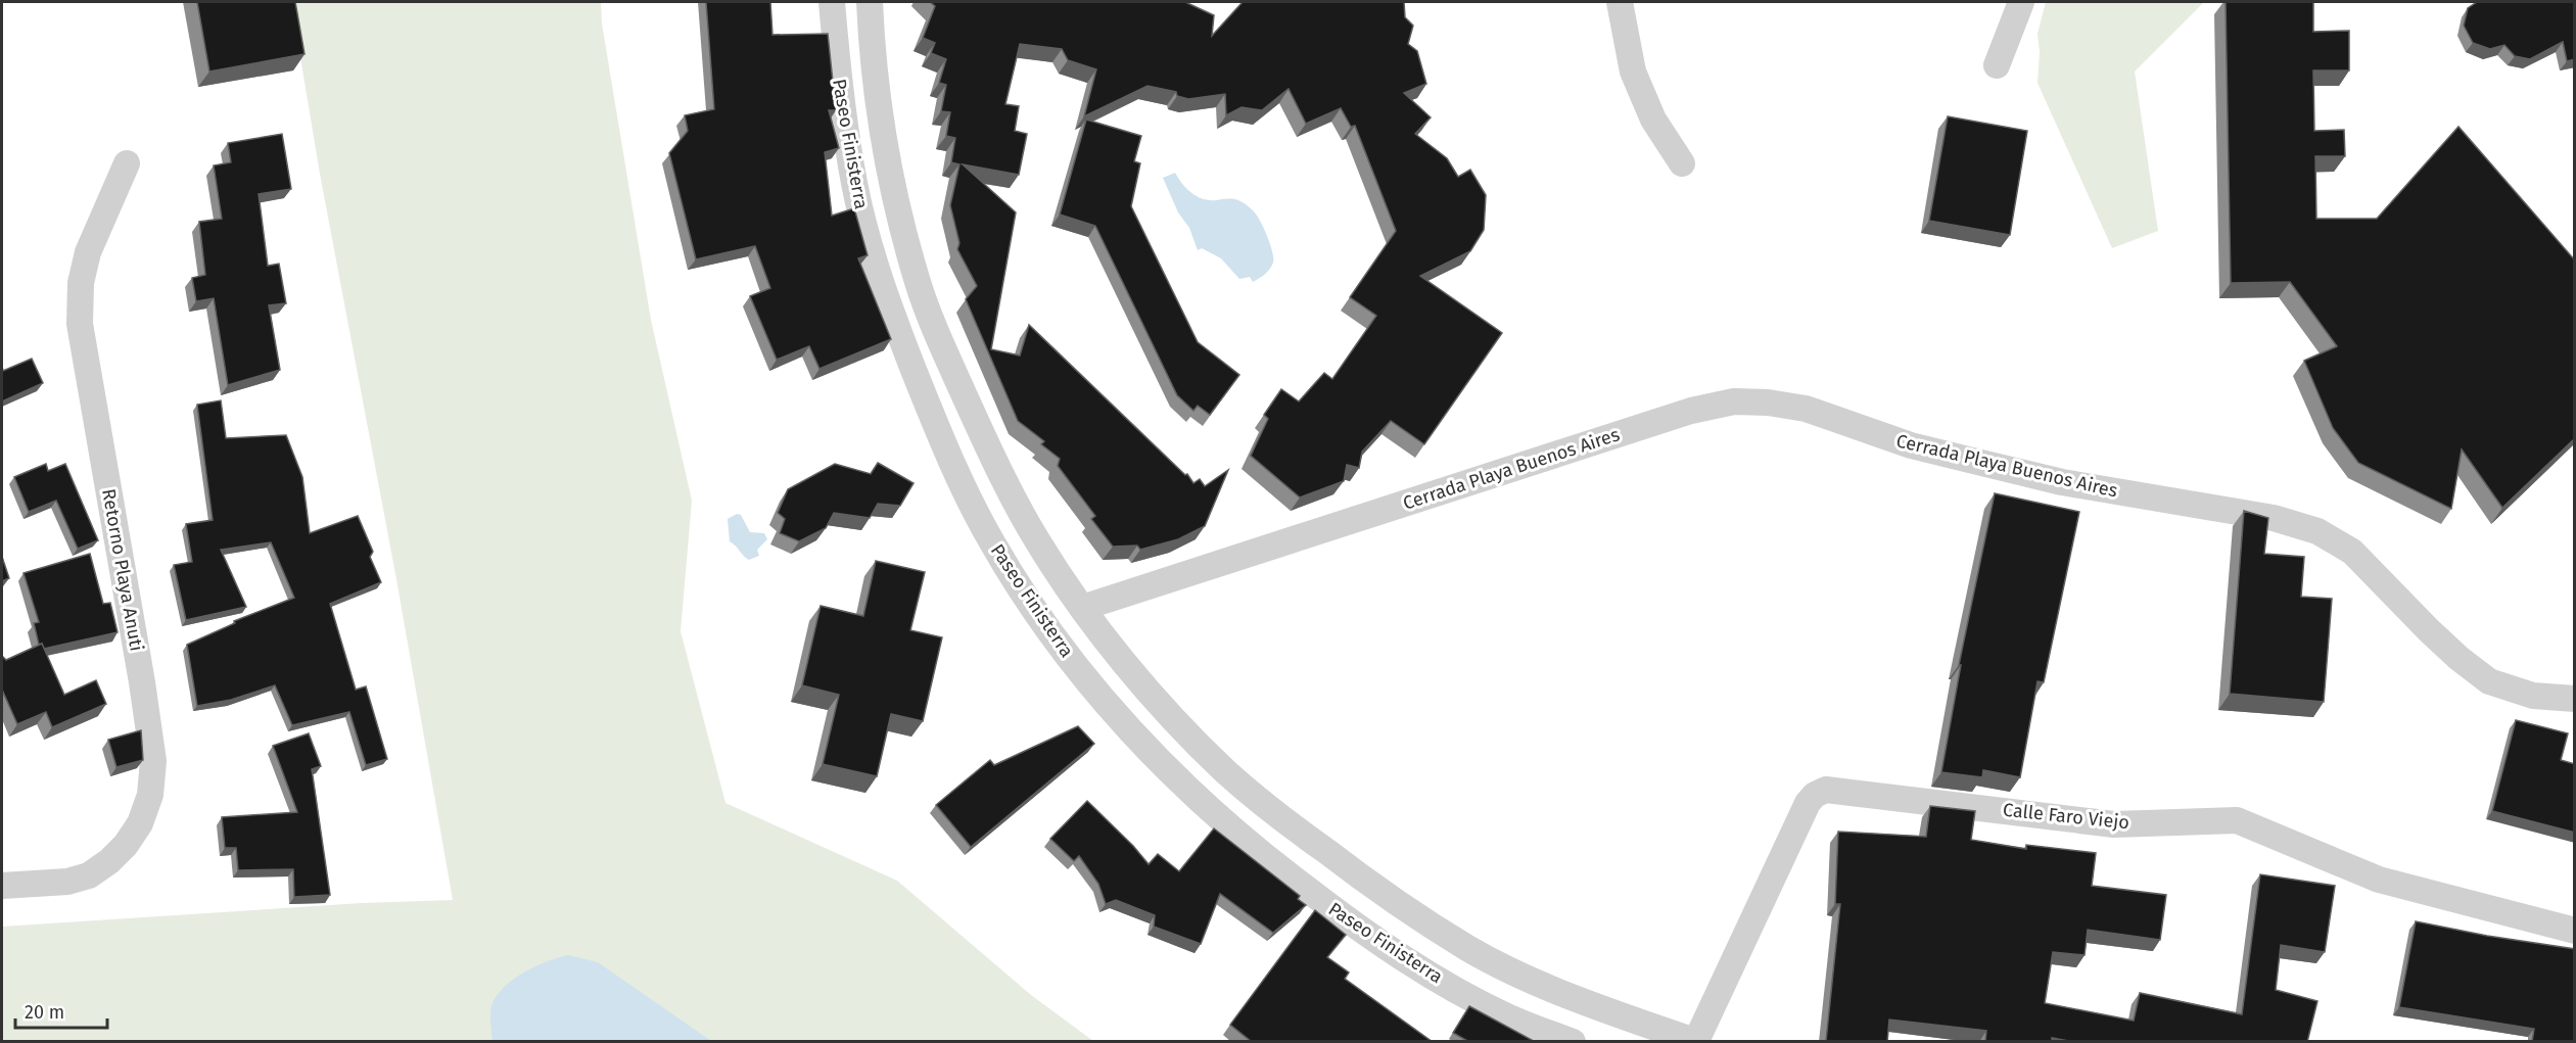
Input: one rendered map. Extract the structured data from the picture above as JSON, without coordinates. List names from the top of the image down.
{
  "streets": {
    "street": [
      "Paseo Finisterra",
      "Cerrada Playa Buenos Aires",
      "Retorno Playa Anuti",
      "Calle Faro Viejo"
    ]
  },
  "crossings": [
    ["Paseo Finisterra", "Cerrada Playa Buenos Aires"],
    ["Paseo Finisterra", "Calle Faro Viejo"]
  ],
  "scale_bar": "20 m"
}
